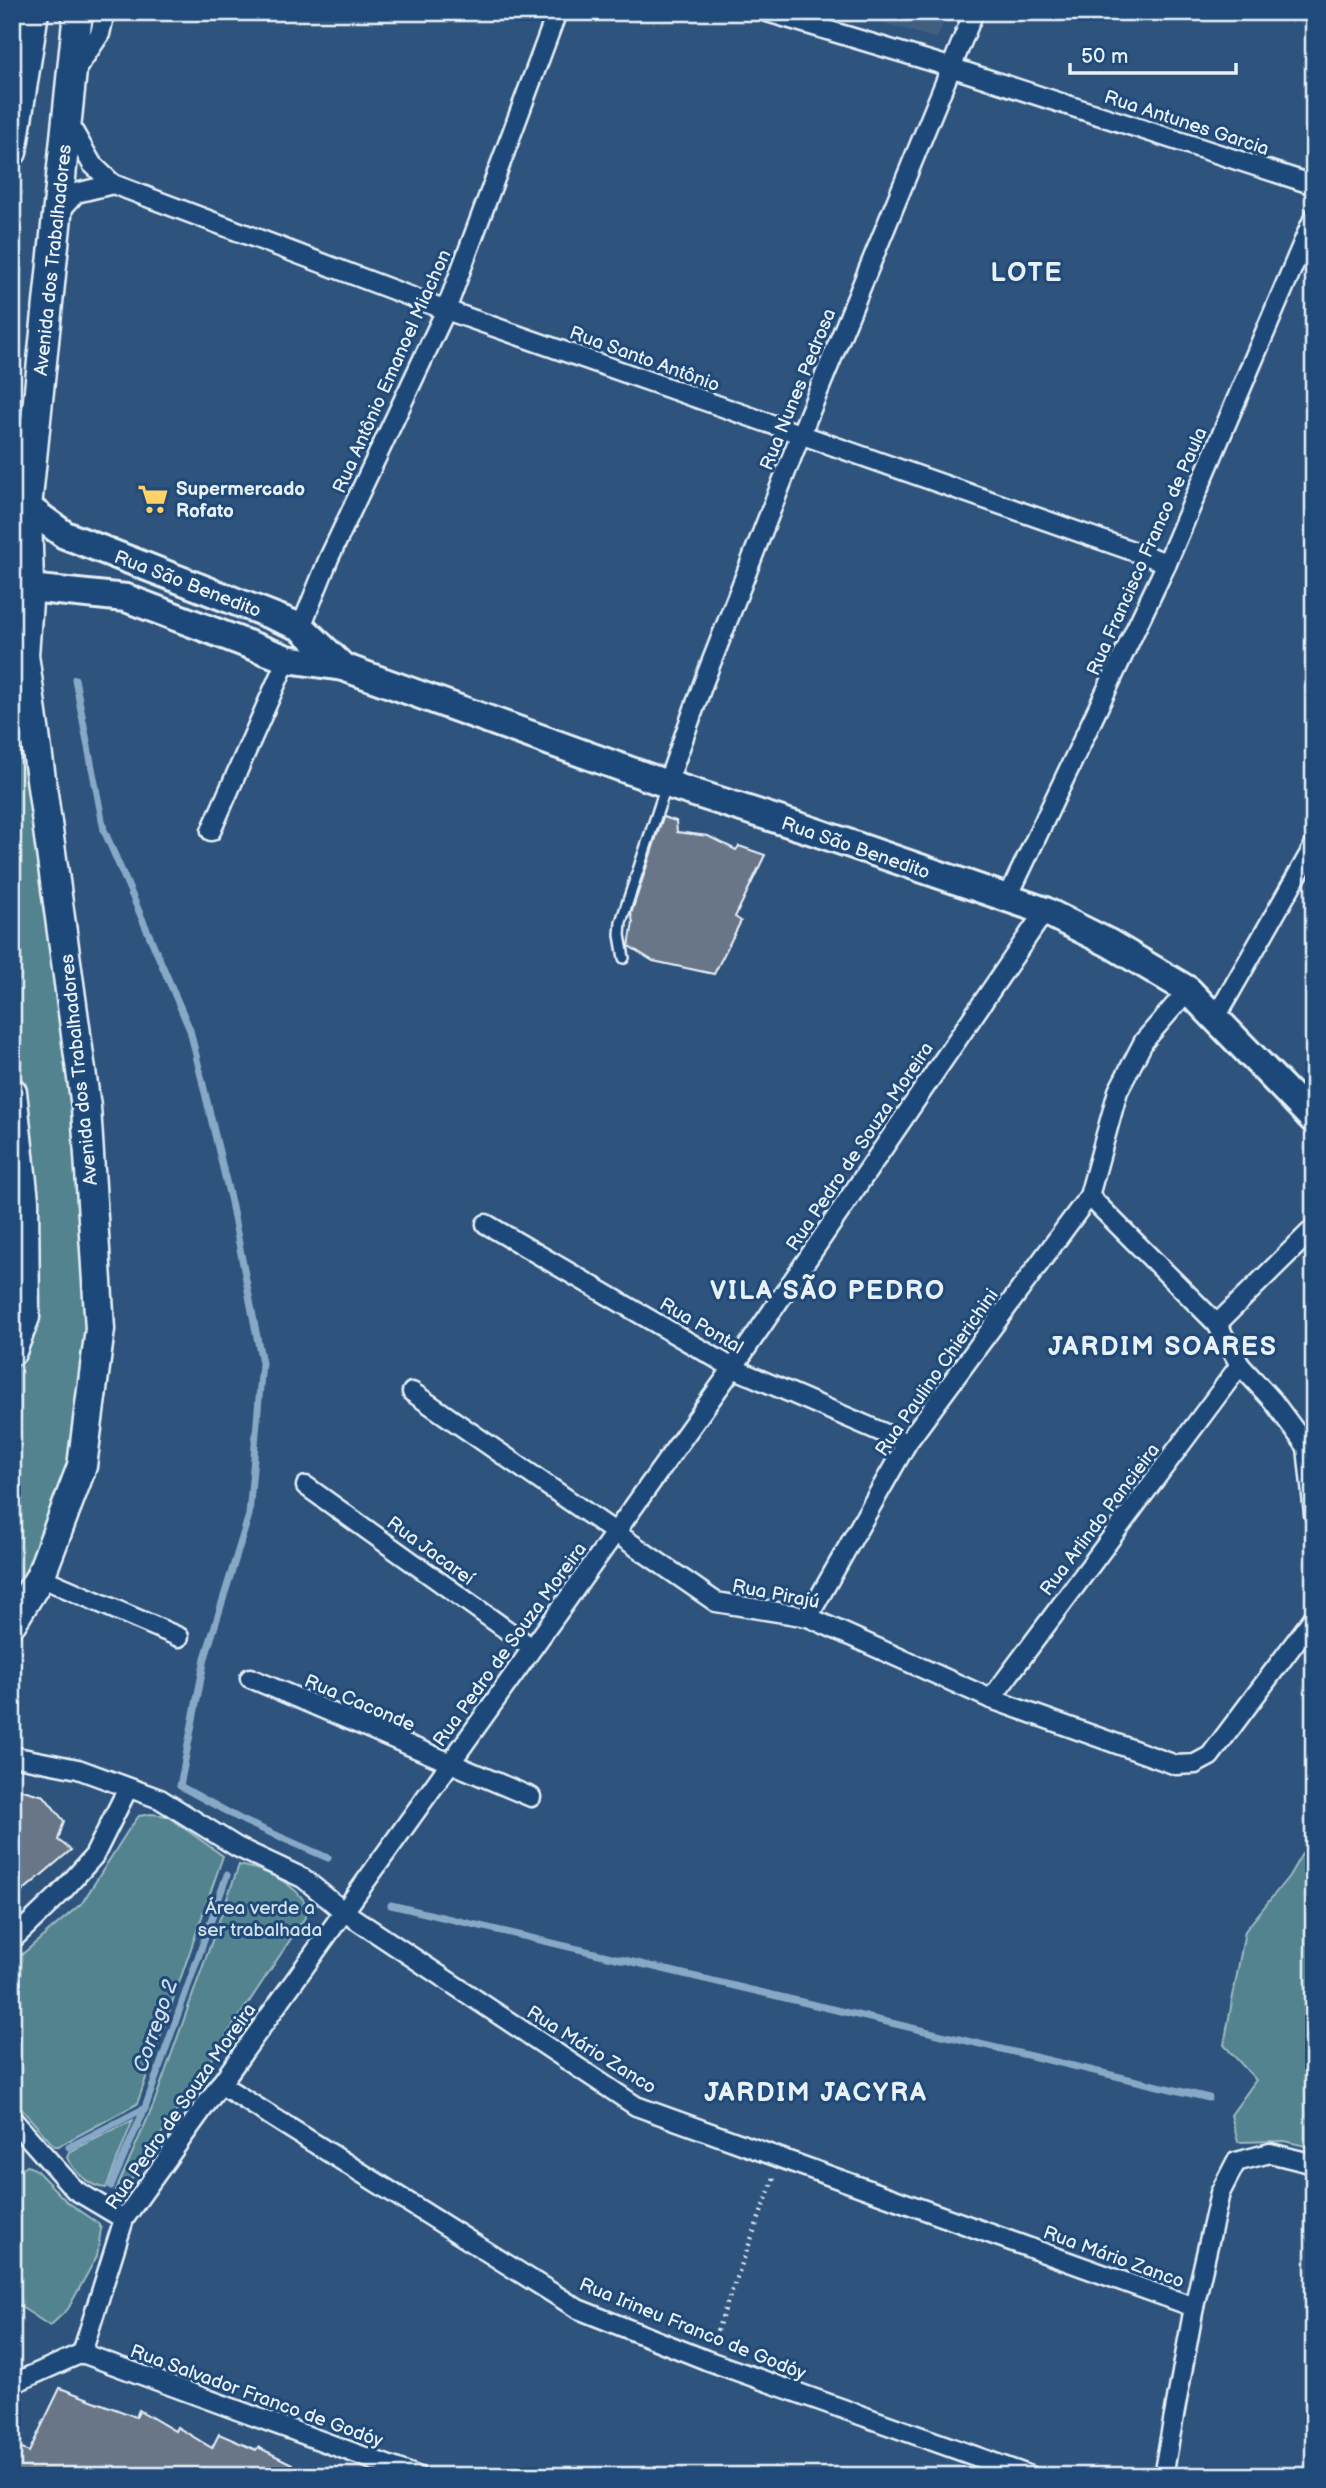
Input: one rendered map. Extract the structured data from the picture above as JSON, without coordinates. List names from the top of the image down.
{
  "streets": {
    "main road": ["Avenida dos Trabalhadores", "Rua São Benedito"],
    "street": [
      "Rua Antunes Garcia",
      "Rua Santo Antônio",
      "Rua Antônio Emanoel Miachon",
      "Rua Nunes Pedrosa",
      "Rua Francisco Franco de Paula",
      "Rua Pedro de Souza Moreira",
      "Rua Pontal",
      "Rua Paulino Chierichini",
      "Rua Arlindo Pancieira",
      "Rua Jacareí",
      "Rua Pirajú",
      "Rua Caconde",
      "Rua Mário Zanco",
      "Rua Irineu Franco de Godóy",
      "Rua Salvador Franco de Godóy"
    ]
  },
  "crossings": [
    ["Rua Antunes Garcia", "Rua Nunes Pedrosa"],
    ["Avenida dos Trabalhadores", "Rua Santo Antônio"],
    ["Avenida dos Trabalhadores", "Rua São Benedito"],
    ["Rua Santo Antônio", "Rua Antônio Emanoel Miachon"],
    ["Rua Santo Antônio", "Rua Nunes Pedrosa"],
    ["Rua Santo Antônio", "Rua Francisco Franco de Paula"],
    ["Rua Antônio Emanoel Miachon", "Rua São Benedito"],
    ["Rua Nunes Pedrosa", "Rua São Benedito"],
    ["Rua Francisco Franco de Paula", "Rua São Benedito"],
    ["Rua São Benedito", "Rua Pedro de Souza Moreira"],
    ["Rua Pedro de Souza Moreira", "Rua Pontal"],
    ["Rua Pedro de Souza Moreira", "Rua Jacareí"],
    ["Rua Pedro de Souza Moreira", "Rua Pirajú"],
    ["Rua Pedro de Souza Moreira", "Rua Caconde"],
    ["Rua Pedro de Souza Moreira", "Rua Mário Zanco"],
    ["Rua Pedro de Souza Moreira", "Rua Irineu Franco de Godóy"],
    ["Rua Pedro de Souza Moreira", "Rua Salvador Franco de Godóy"],
    ["Rua Pontal", "Rua Paulino Chierichini"],
    ["Rua Paulino Chierichini", "Rua Pirajú"],
    ["Rua Arlindo Pancieira", "Rua Pirajú"]
  ],
  "districts": [
    "LOTE",
    "VILA SÃO PEDRO",
    "JARDIM SOARES",
    "JARDIM JACYRA"
  ],
  "water": ["Corrego 2"],
  "parks": ["Área verde a ser trabalhada"],
  "places": {
    "supermarket": ["Supermercado Rofato"]
  },
  "scale_bar": "50 m"
}
